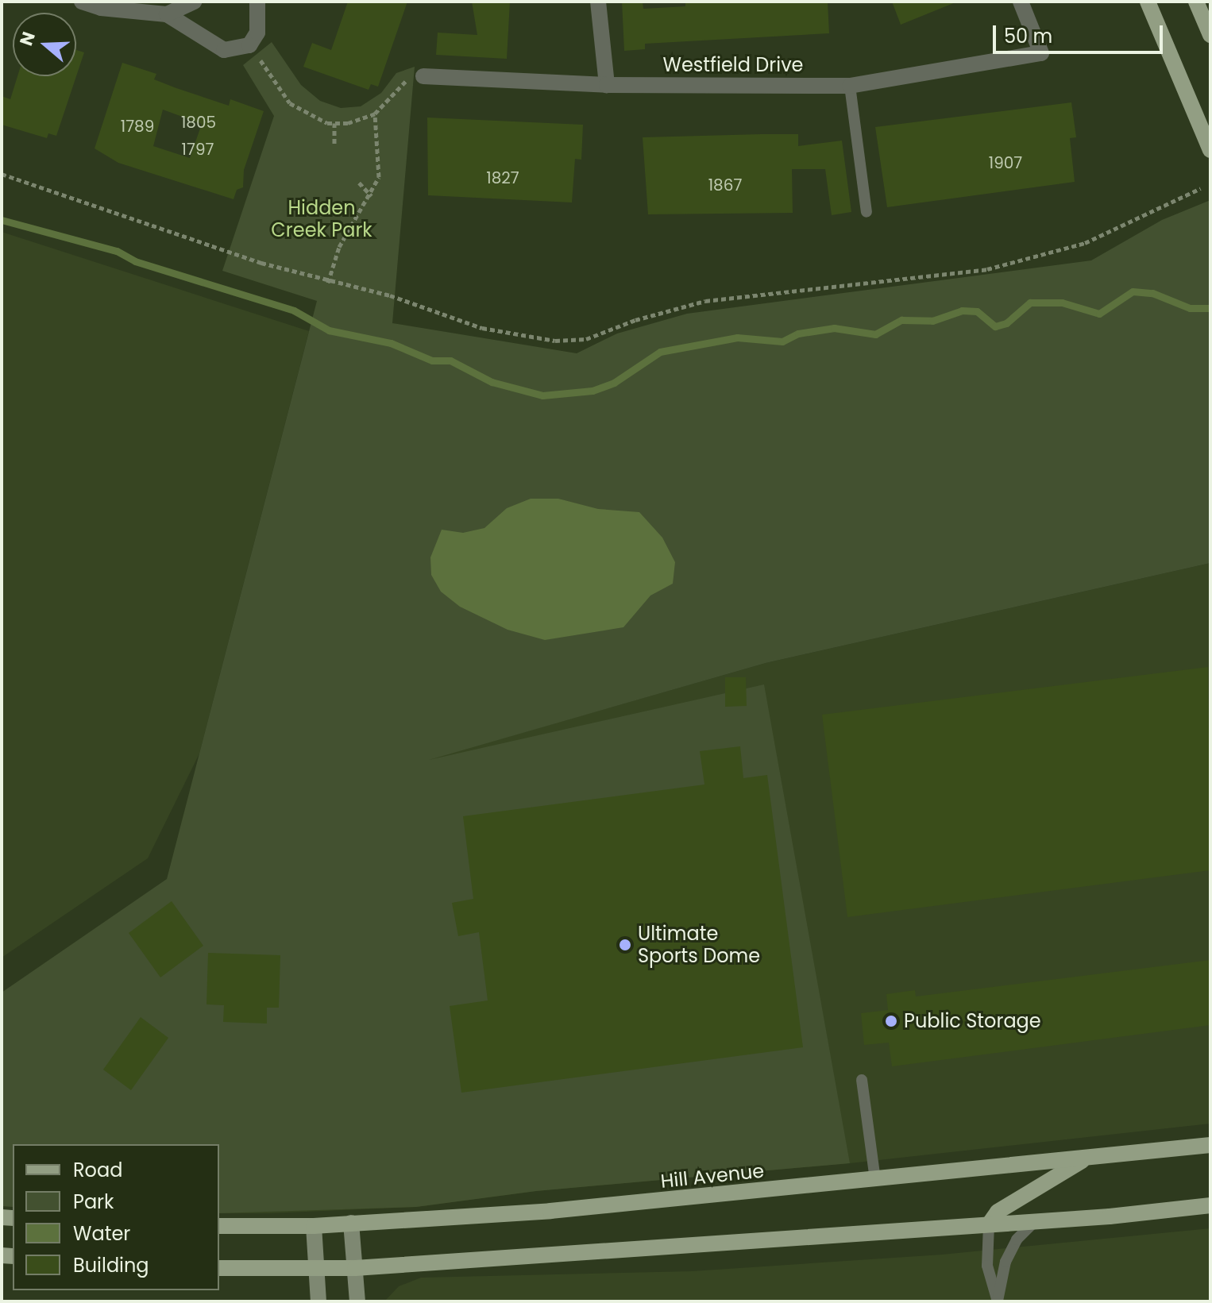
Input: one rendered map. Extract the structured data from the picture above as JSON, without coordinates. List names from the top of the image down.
{
  "streets": {
    "main road": ["Hill Avenue"],
    "street": ["Westfield Drive"]
  },
  "parks": ["Hidden Creek Park"],
  "places": ["Ultimate Sports Dome", "Public Storage"],
  "house_numbers": [
    "1805",
    "1789",
    "1797",
    "1907",
    "1827",
    "1867"
  ],
  "legend": [
    "Road",
    "Park",
    "Water",
    "Building"
  ],
  "scale_bar": "50 m",
  "north": "left"
}
